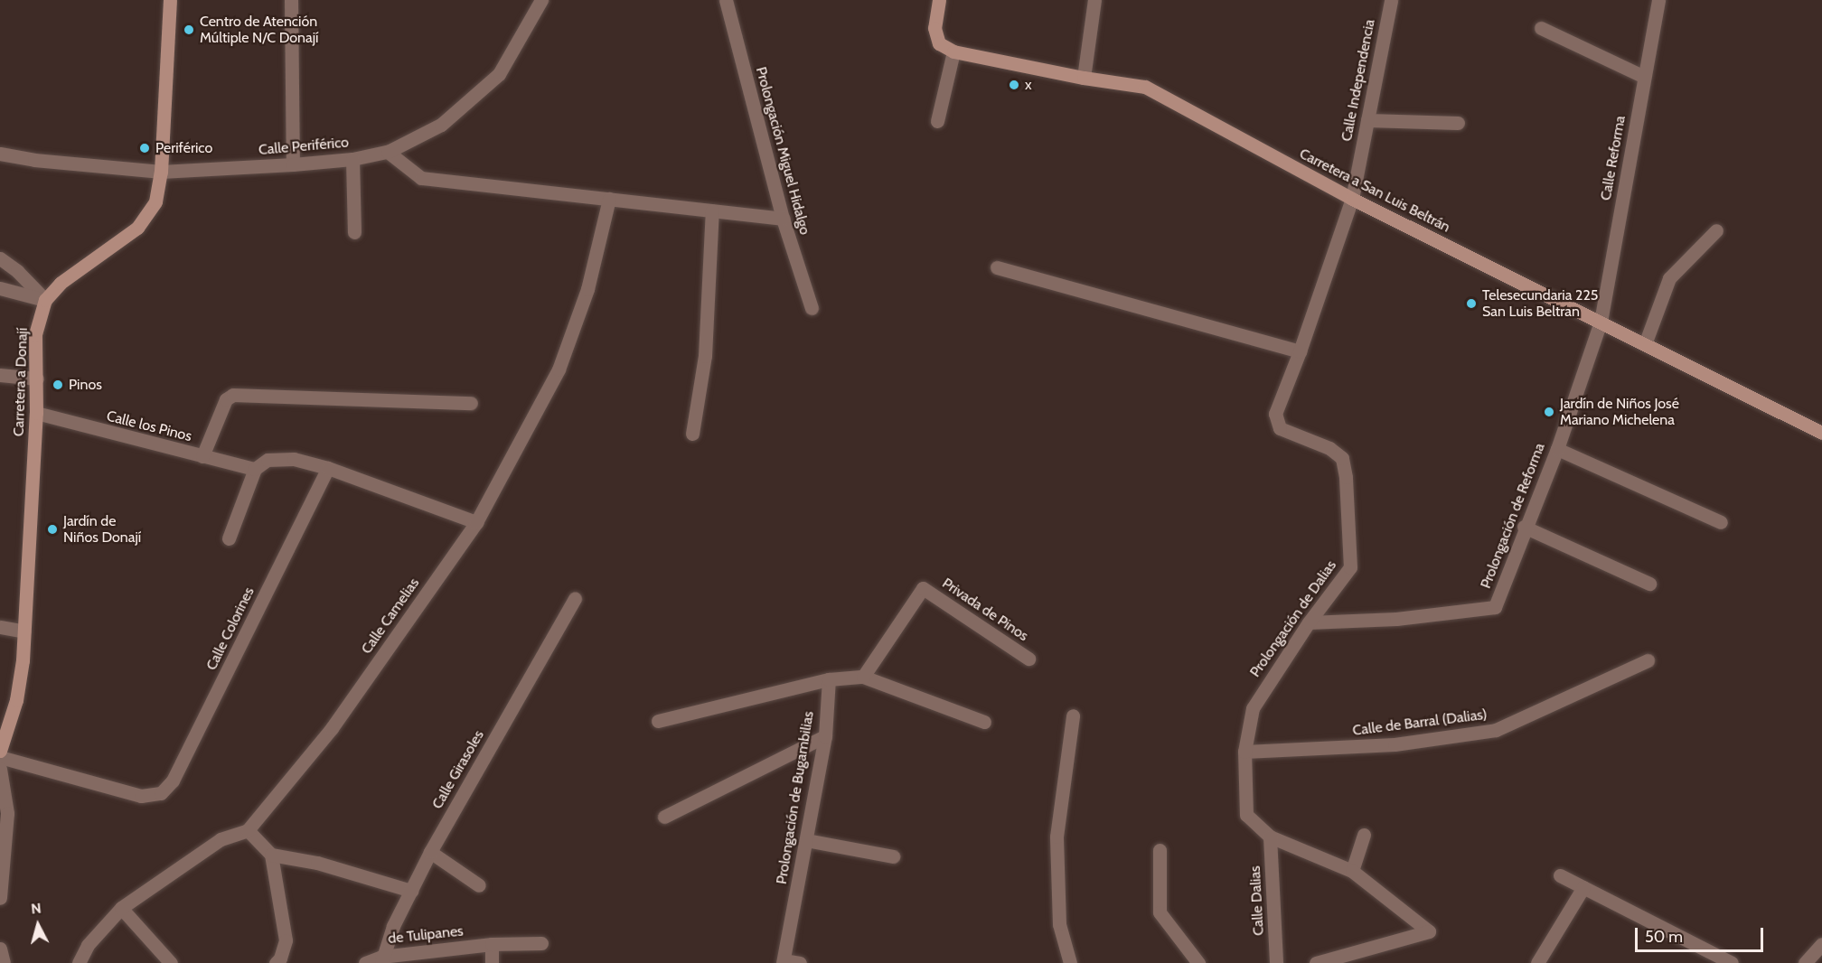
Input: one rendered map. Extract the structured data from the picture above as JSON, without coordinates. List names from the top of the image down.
{
  "streets": {
    "main road": ["Carretera a San Luis Beltrán", "Carretera a Donají"],
    "street": [
      "Calle Independencia",
      "Calle Periférico",
      "Prolongación Miguel Hidalgo",
      "Calle Reforma",
      "Calle los Pinos",
      "Prolongación de Reforma",
      "Privada de Pinos",
      "Calle Camelias",
      "Prolongación de Dalias",
      "Calle Colorines",
      "Calle de Barral (Dalias)",
      "Calle Girasoles",
      "Prolongación de Bugambilias",
      "Calle Dalias",
      "de Tulipanes"
    ]
  },
  "crossings": [
    ["Calle Independencia", "Carretera a San Luis Beltrán"],
    ["Calle Independencia", "Prolongación de Dalias"],
    ["Calle Periférico", "Carretera a Donají"],
    ["Calle Reforma", "Carretera a San Luis Beltrán"],
    ["Calle Reforma", "Prolongación de Reforma"],
    ["Carretera a San Luis Beltrán", "Prolongación de Reforma"],
    ["Carretera a San Luis Beltrán", "Prolongación de Dalias"],
    ["Carretera a Donají", "Calle los Pinos"],
    ["Prolongación de Reforma", "Prolongación de Dalias"],
    ["Prolongación de Dalias", "Calle de Barral (Dalias)"],
    ["Prolongación de Dalias", "Calle Dalias"],
    ["Calle Girasoles", "de Tulipanes"]
  ],
  "places": [
    "Centro de Atención Múltiple N/C Donají",
    "x",
    "Periférico",
    "Telesecundaria 225 San Luis Beltran",
    "Pinos",
    "Jardín de Niños José Mariano Michelena",
    "Jardín de Niños Donají"
  ],
  "scale_bar": "50 m",
  "north": "top"
}
